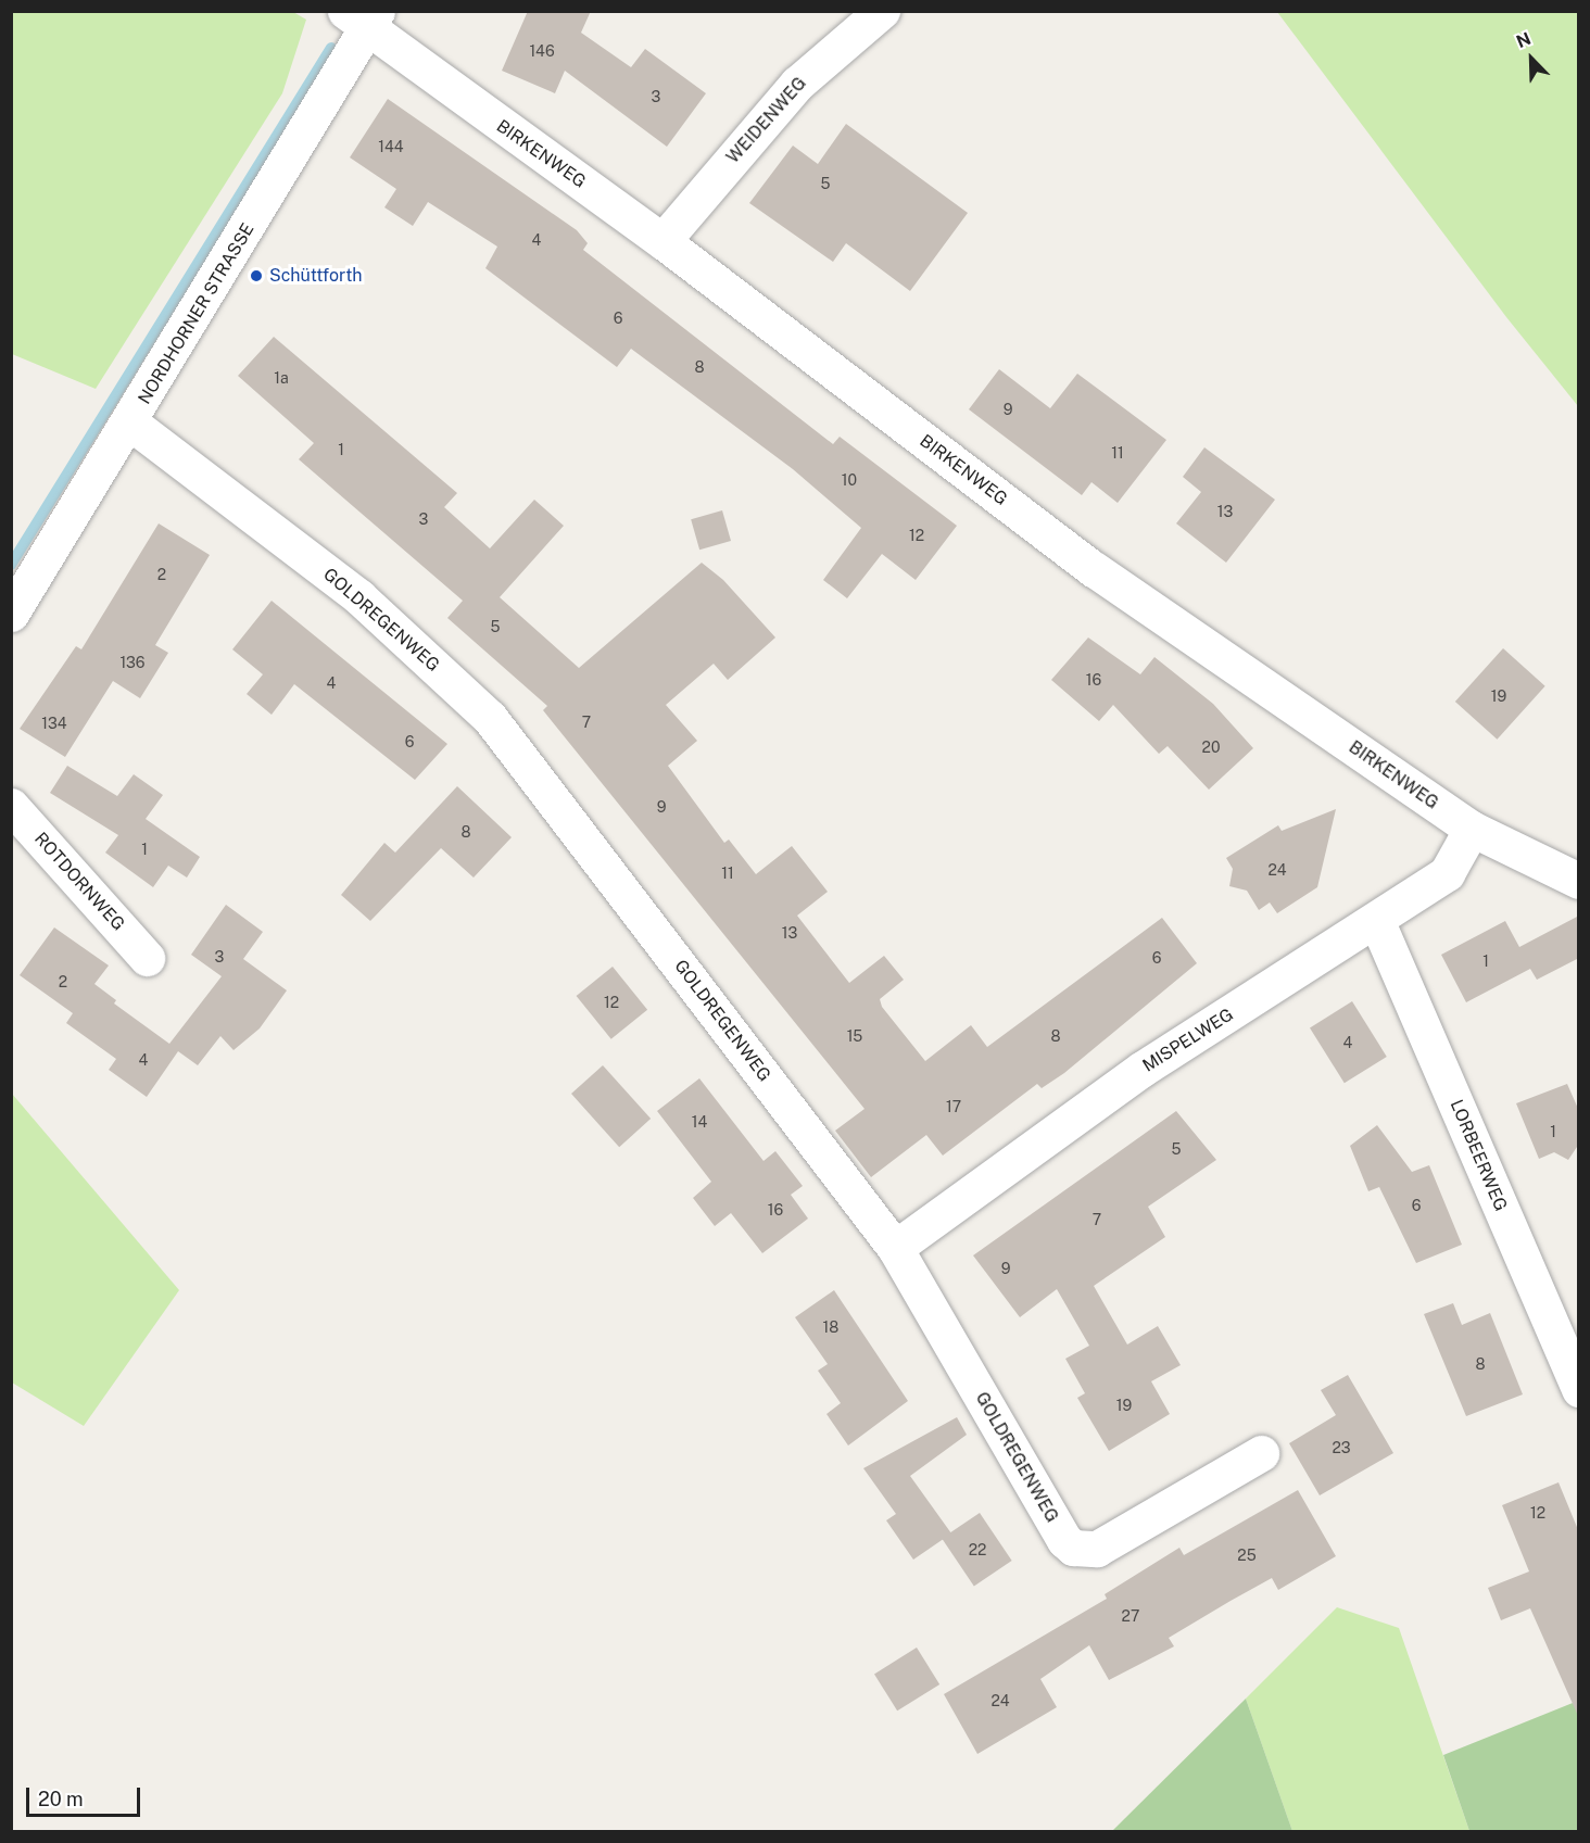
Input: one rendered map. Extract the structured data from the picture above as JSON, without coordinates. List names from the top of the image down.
{
  "streets": {
    "street": [
      "WEIDENWEG",
      "BIRKENWEG",
      "NORDHORNER STRASSE",
      "GOLDREGENWEG",
      "ROTDORNWEG",
      "MISPELWEG",
      "LORBEERWEG"
    ]
  },
  "crossings": [
    ["WEIDENWEG", "BIRKENWEG"],
    ["BIRKENWEG", "NORDHORNER STRASSE"],
    ["BIRKENWEG", "MISPELWEG"],
    ["NORDHORNER STRASSE", "GOLDREGENWEG"],
    ["GOLDREGENWEG", "MISPELWEG"],
    ["MISPELWEG", "LORBEERWEG"]
  ],
  "places": ["Schüttforth"],
  "house_numbers": [
    "146",
    "3",
    "144",
    "5",
    "4",
    "6",
    "8",
    "1a",
    "9",
    "1",
    "11",
    "10",
    "13",
    "3",
    "12",
    "2",
    "5",
    "136",
    "16",
    "4",
    "19",
    "7",
    "134",
    "6",
    "20",
    "9",
    "8",
    "1",
    "24",
    "11",
    "13",
    "3",
    "6",
    "1",
    "2",
    "12",
    "15",
    "8",
    "4",
    "4",
    "17",
    "14",
    "1",
    "5",
    "6",
    "16",
    "7",
    "9",
    "18",
    "8",
    "19",
    "23",
    "12",
    "22",
    "25",
    "27",
    "24"
  ],
  "scale_bar": "20 m",
  "north": "top left"
}
